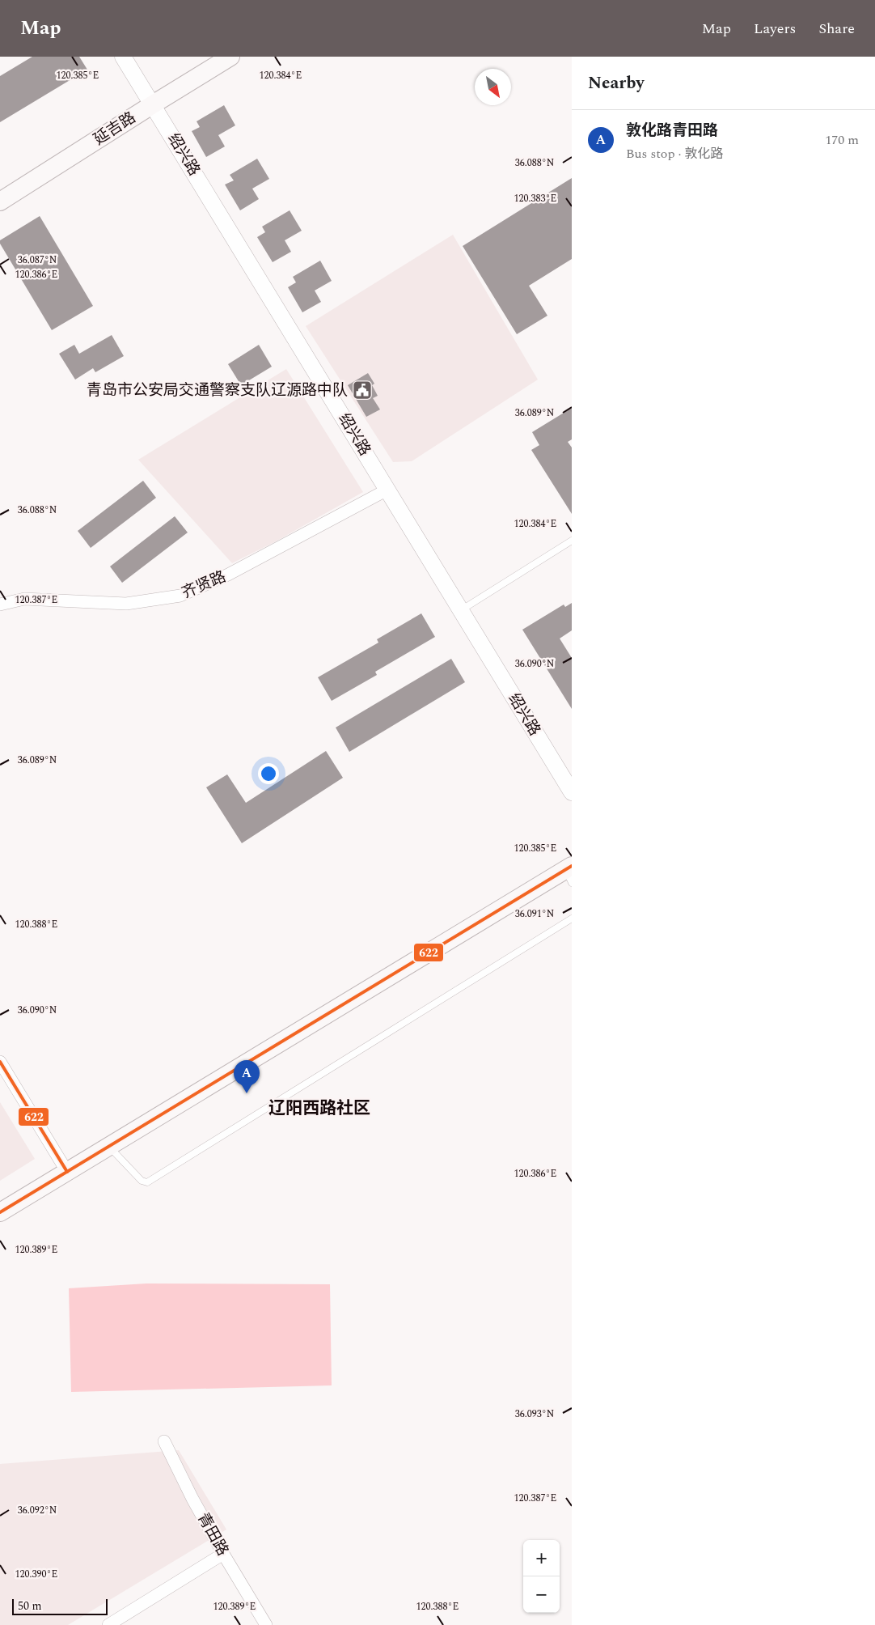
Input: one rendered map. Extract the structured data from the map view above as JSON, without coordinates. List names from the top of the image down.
{
  "streets": {
    "main road": ["延吉路"],
    "street": ["绍兴路", "齐贤路", "青田路"]
  },
  "crossings": [
    ["延吉路", "绍兴路"],
    ["绍兴路", "齐贤路"]
  ],
  "districts": ["辽阳西路社区"],
  "places": {
    "public building": ["青岛市公安局交通警察支队辽源路中队"]
  },
  "lines": ["transit line 622"],
  "scale_bar": "50 m",
  "north": "bottom right",
  "page": {
    "header": "Map",
    "nav": ["Map", "Layers", "Share"],
    "heading": "Nearby",
    "list": [
      {
        "mark": "A",
        "name": "敦化路青田路",
        "note": "Bus stop · 敦化路",
        "value": "170 m"
      }
    ],
    "pins": "A",
    "map_buttons": ["+", "−"],
    "scale": "50 m"
  },
  "coordinates": [
    "120.385°E",
    "120.384°E",
    "36.088°N",
    "120.383°E",
    "36.087°N",
    "120.386°E",
    "36.089°N",
    "120.387°E",
    "36.090°N",
    "36.091°N",
    "120.388°E",
    "120.389°E",
    "36.093°N",
    "36.092°N",
    "120.390°E"
  ]
}
